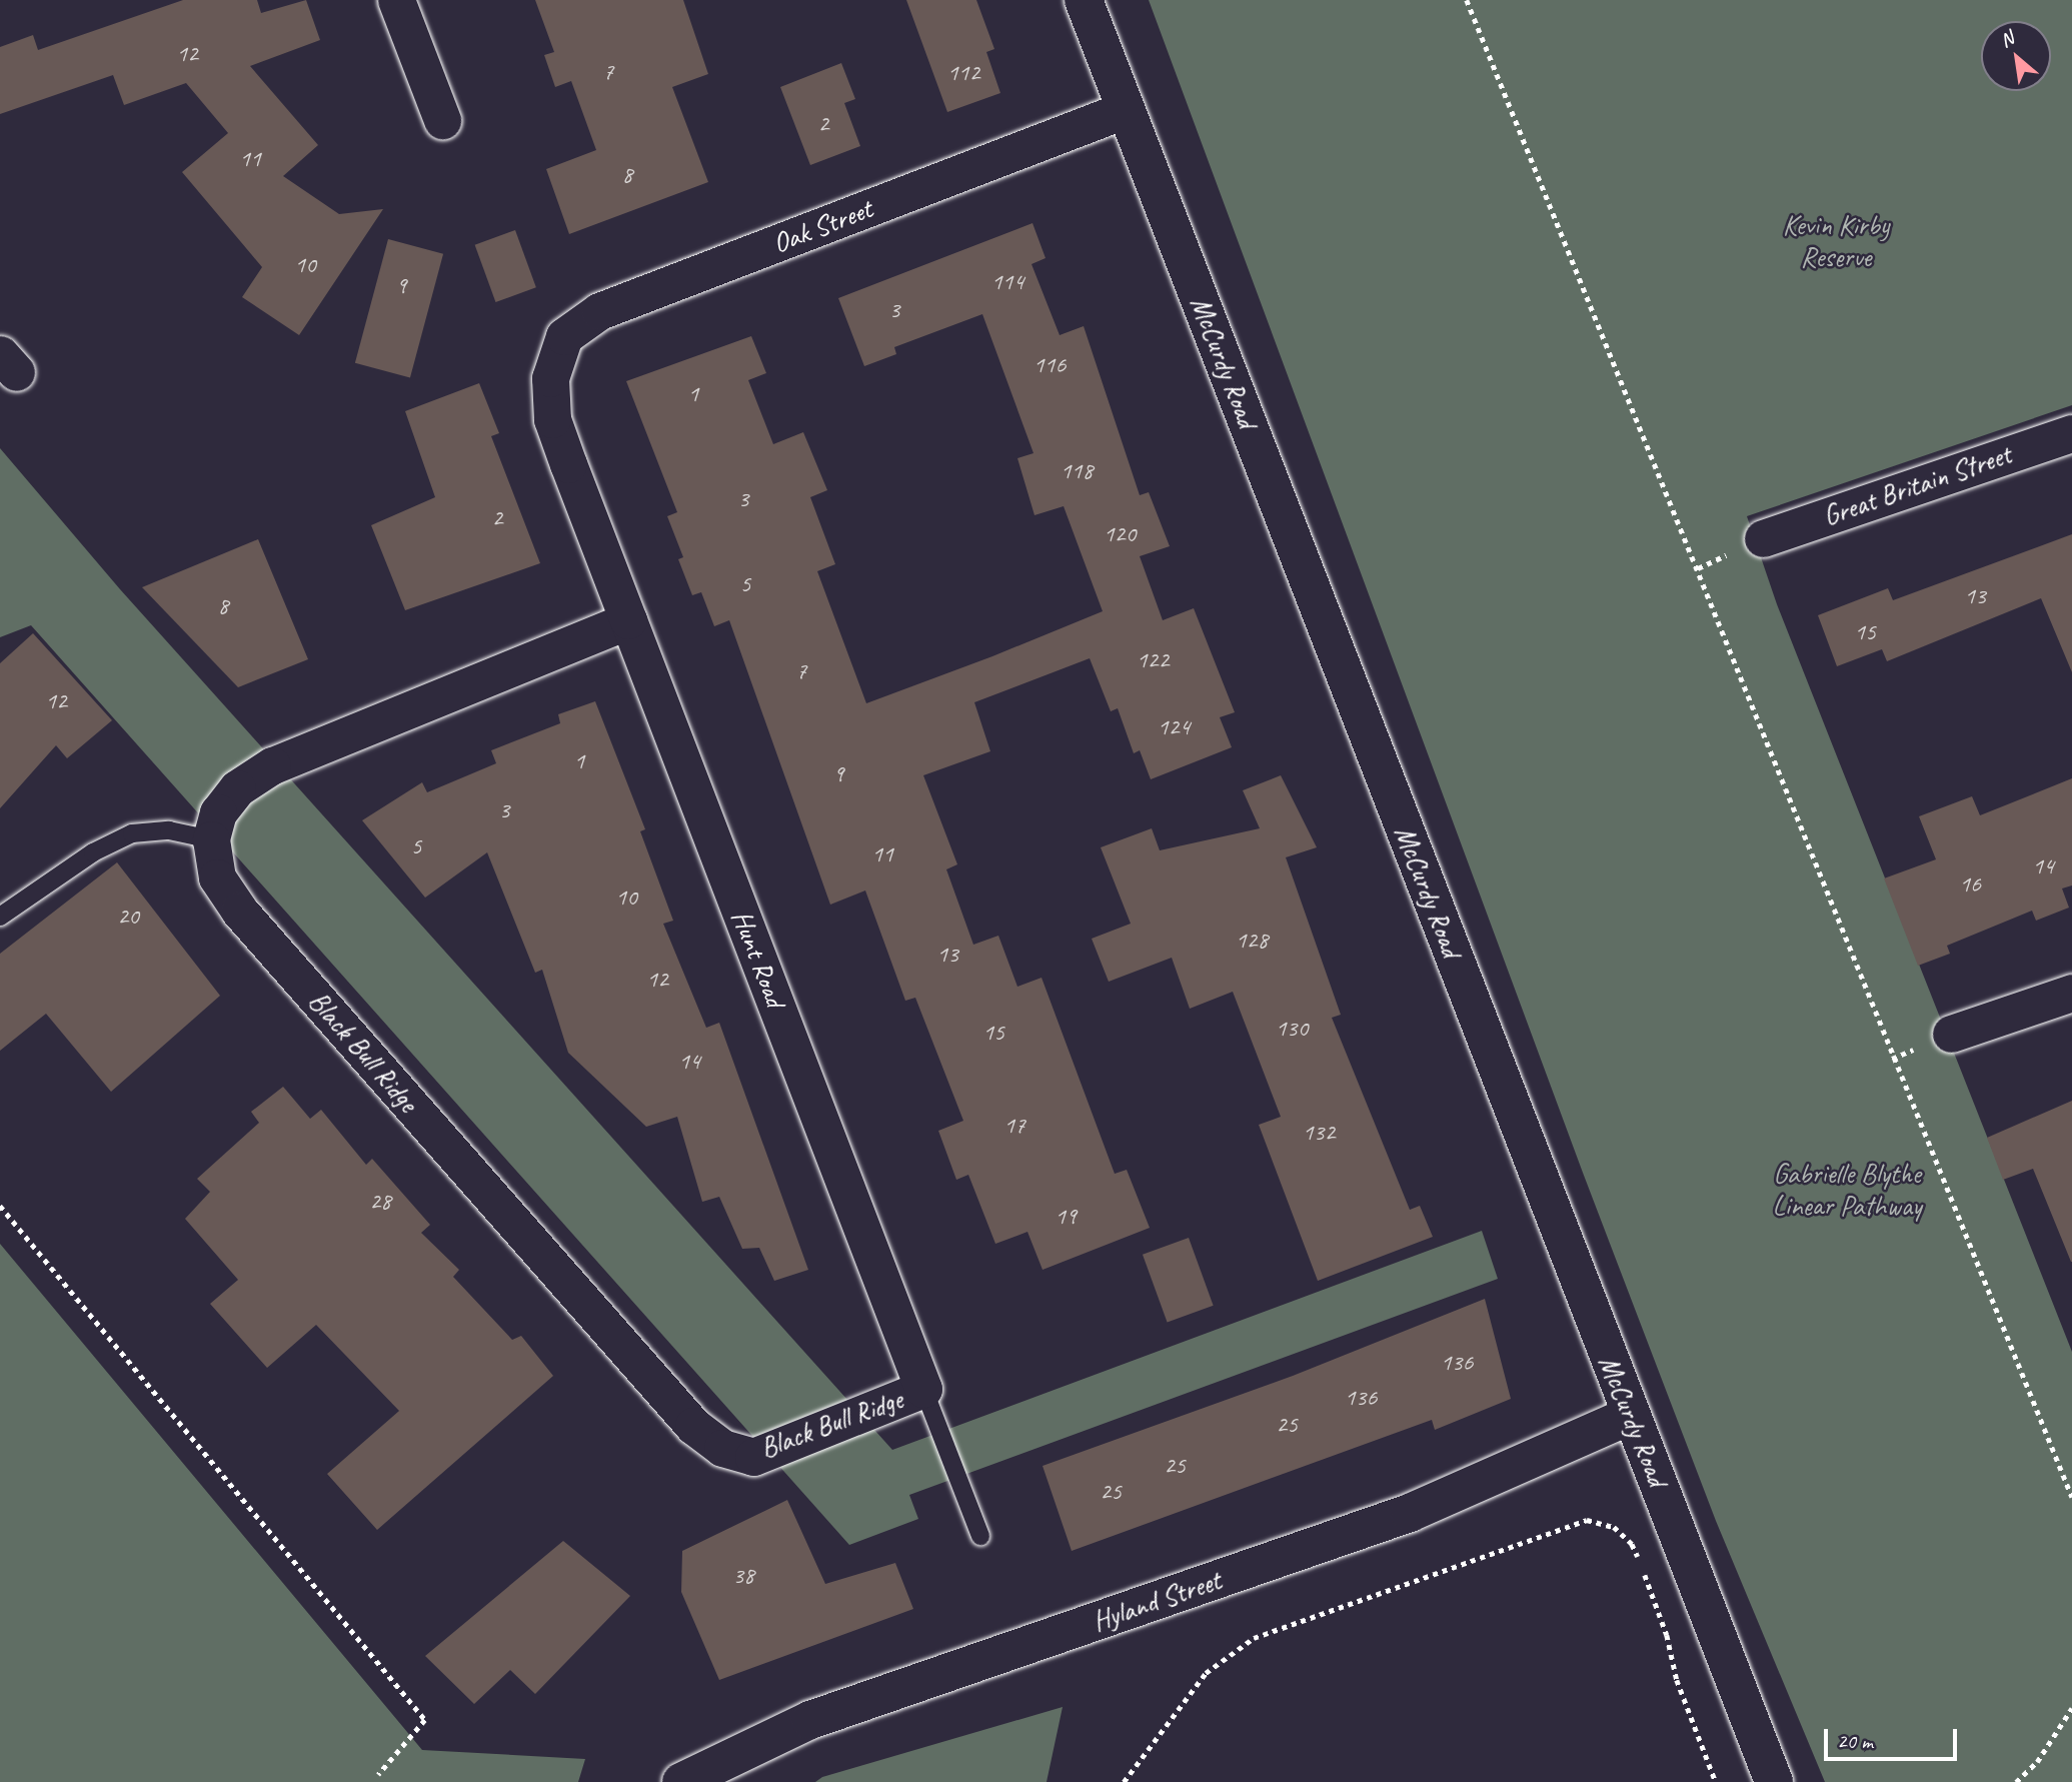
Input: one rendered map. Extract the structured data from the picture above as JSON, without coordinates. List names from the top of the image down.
{
  "streets": {
    "main road": ["McCurdy Road", "Hyland Street"],
    "street": [
      "Oak Street",
      "Great Britain Street",
      "Hunt Road",
      "Black Bull Ridge"
    ]
  },
  "crossings": [
    ["Oak Street", "McCurdy Road"],
    ["Oak Street", "Hunt Road"],
    ["McCurdy Road", "Hyland Street"],
    ["Hunt Road", "Black Bull Ridge"]
  ],
  "parks": ["Kevin Kirby Reserve", "Gabrielle Blythe Linear Pathway"],
  "house_numbers": [
    "12",
    "7",
    "112",
    "2",
    "11",
    "8",
    "10",
    "114",
    "9",
    "3",
    "116",
    "1",
    "118",
    "3",
    "2",
    "120",
    "5",
    "13",
    "8",
    "15",
    "122",
    "7",
    "12",
    "124",
    "1",
    "9",
    "3",
    "5",
    "11",
    "14",
    "16",
    "10",
    "20",
    "128",
    "13",
    "12",
    "130",
    "15",
    "14",
    "17",
    "132",
    "28",
    "19",
    "136",
    "136",
    "25",
    "25",
    "25",
    "38"
  ],
  "scale_bar": "20 m",
  "north": "top left"
}
